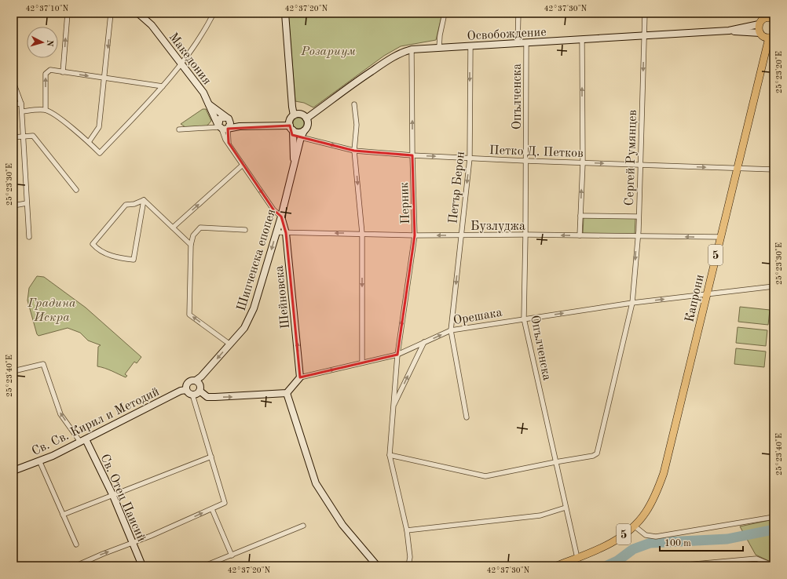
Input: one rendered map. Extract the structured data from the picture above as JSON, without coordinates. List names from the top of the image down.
{
  "streets": {
    "main road": [
      "Освобождение",
      "Македония",
      "5",
      "Шипченска епопея",
      "Шейновска",
      "Капрони",
      "Св. Св. Кирил и Методий",
      "Св. Отец Паисий"
    ],
    "street": [
      "Опълченска",
      "Петко Д. Петков",
      "Сергей Румянцев",
      "Петър Берон",
      "Перник",
      "Бузлуджа",
      "Орешака"
    ]
  },
  "crossings": [
    ["Освобождение", "Опълченска"],
    ["Освобождение", "Сергей Румянцев"],
    ["Освобождение", "Петър Берон"],
    ["Освобождение", "Перник"],
    ["Освобождение", "5"],
    ["Освобождение", "Шипченска епопея"],
    ["Македония", "Шипченска епопея"],
    ["Македония", "Шейновска"],
    ["Опълченска", "Петко Д. Петков"],
    ["Опълченска", "Сергей Румянцев"],
    ["Опълченска", "Бузлуджа"],
    ["Опълченска", "5"],
    ["Опълченска", "Орешака"],
    ["Петко Д. Петков", "Сергей Румянцев"],
    ["Петко Д. Петков", "Петър Берон"],
    ["Петко Д. Петков", "Перник"],
    ["Петко Д. Петков", "Шипченска епопея"],
    ["Петко Д. Петков", "Капрони"],
    ["Сергей Румянцев", "Бузлуджа"],
    ["Сергей Румянцев", "Орешака"],
    ["Петър Берон", "Бузлуджа"],
    ["Петър Берон", "Орешака"],
    ["Перник", "Бузлуджа"],
    ["Перник", "Орешака"],
    ["Бузлуджа", "Шипченска епопея"],
    ["Бузлуджа", "Шейновска"],
    ["Бузлуджа", "Капрони"],
    ["5", "Капрони"],
    ["Шипченска епопея", "Шейновска"],
    ["Шипченска епопея", "Св. Св. Кирил и Методий"],
    ["Шейновска", "Орешака"],
    ["Капрони", "Орешака"],
    ["Св. Св. Кирил и Методий", "Св. Отец Паисий"]
  ],
  "one_way": [
    "Петко Д. Петков",
    "Сергей Румянцев",
    "Петър Берон",
    "Перник",
    "Бузлуджа",
    "Шипченска епопея",
    "Шейновска",
    "Орешака",
    "Св. Отец Паисий"
  ],
  "parks": ["Розариум", "Градина Искра"],
  "scale_bar": "100 m",
  "north": "right",
  "coordinates": [
    "42°37'10\"N",
    "42°37'20\"N",
    "42°37'30\"N",
    "25°23'20\"E",
    "25°23'30\"E",
    "25°23'40\"E"
  ]
}
